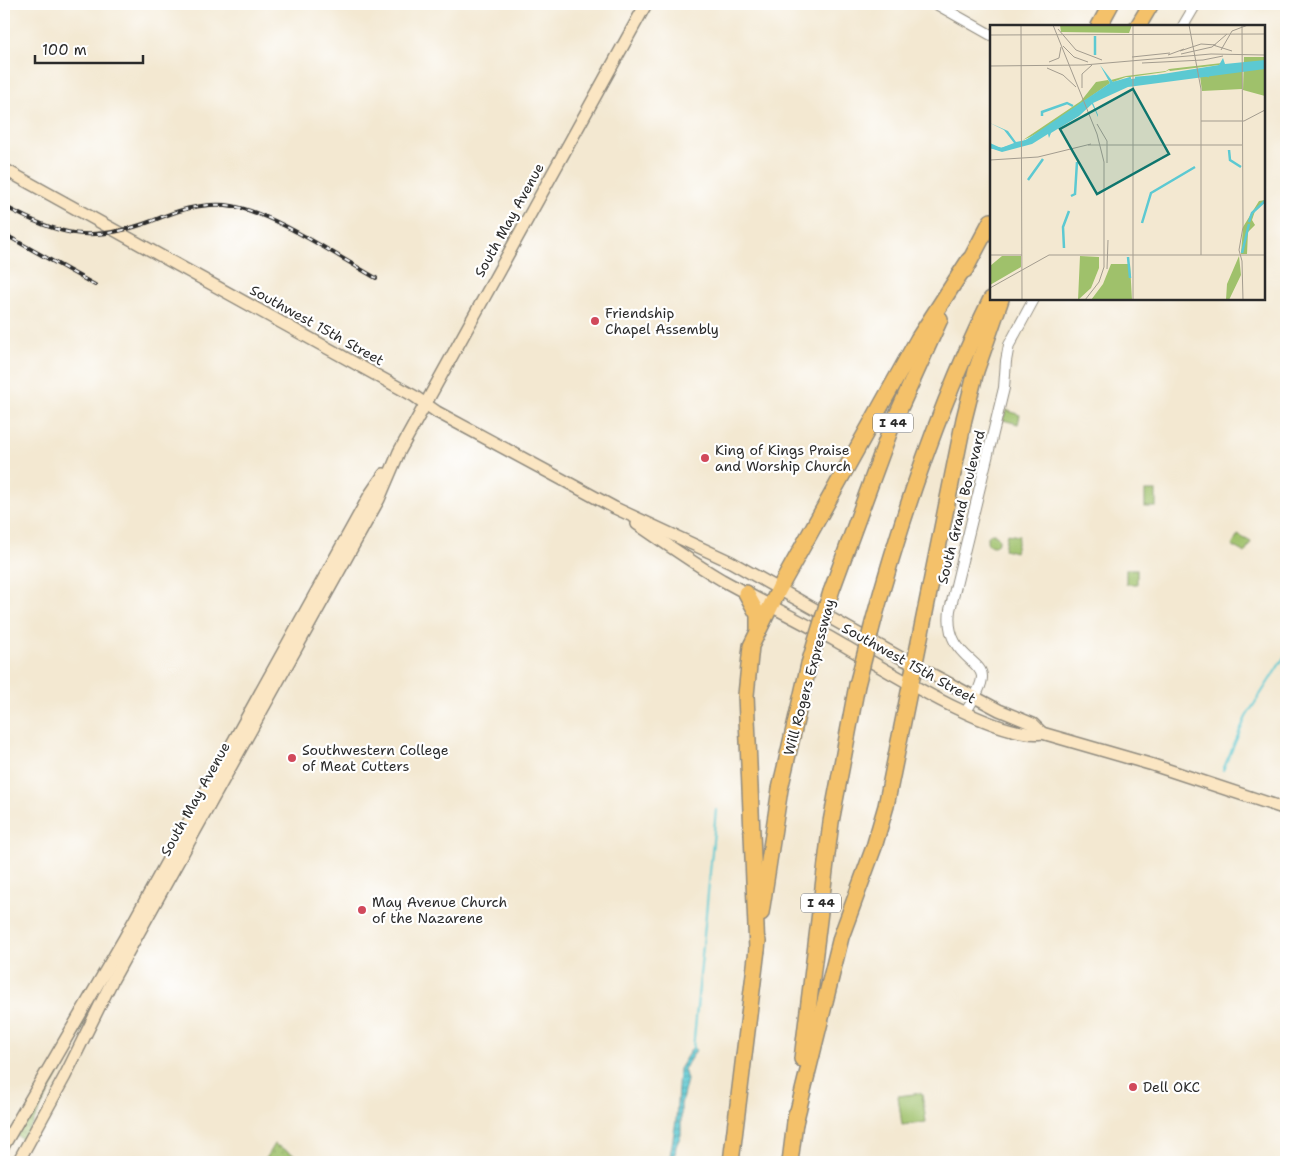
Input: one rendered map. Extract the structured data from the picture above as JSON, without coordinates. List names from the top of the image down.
{
  "streets": {
    "highway": ["I 44", "Will Rogers Expressway"],
    "main road": ["South May Avenue", "Southwest 15th Street"],
    "street": ["South Grand Boulevard"]
  },
  "crossings": [
    ["South May Avenue", "Southwest 15th Street"],
    ["Southwest 15th Street", "South Grand Boulevard"]
  ],
  "places": [
    "Friendship Chapel Assembly",
    "King of Kings Praise and Worship Church",
    "Southwestern College of Meat Cutters",
    "May Avenue Church of the Nazarene",
    "Dell OKC"
  ],
  "scale_bar": "100 m"
}
